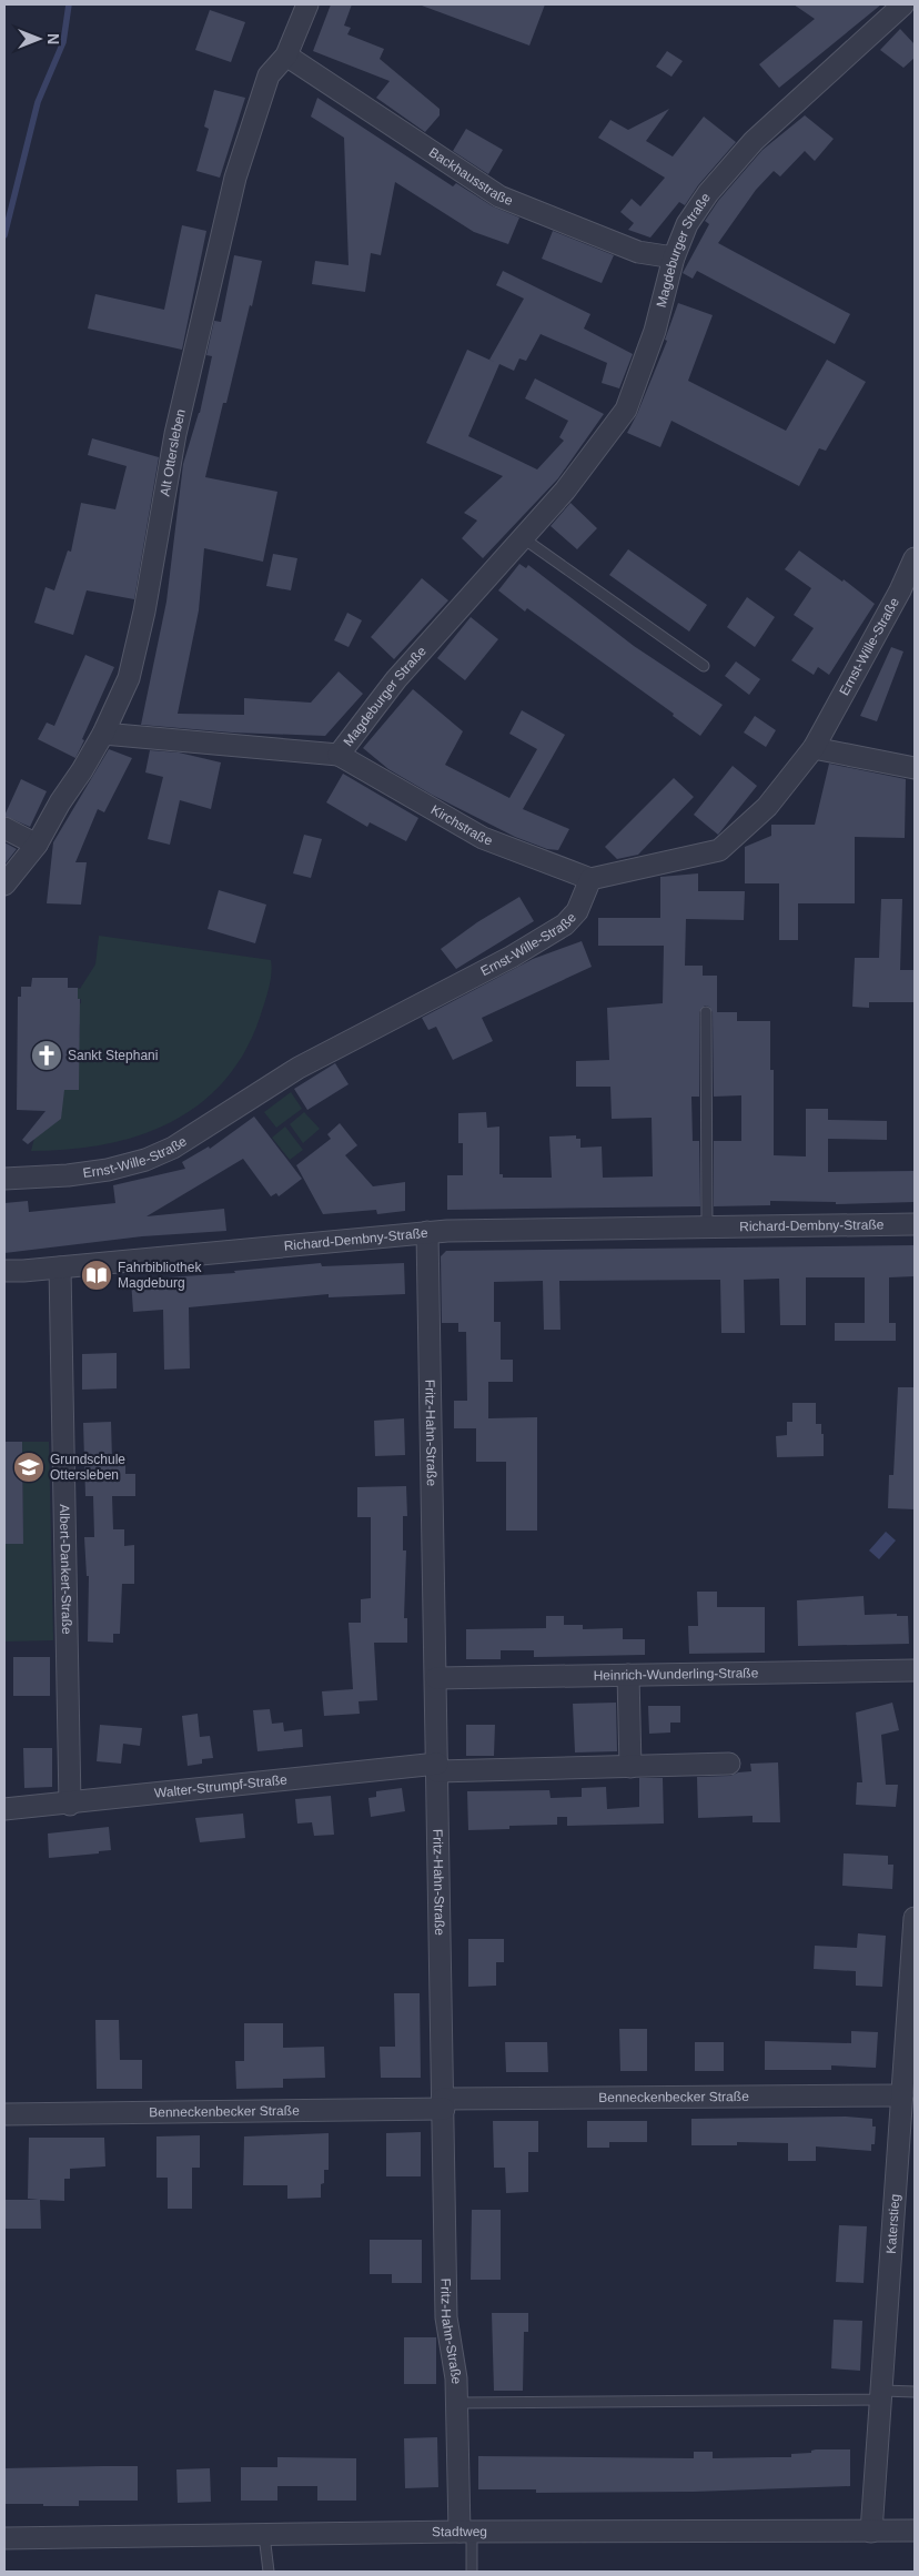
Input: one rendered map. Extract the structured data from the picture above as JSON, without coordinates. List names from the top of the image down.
{
  "streets": {
    "street": [
      "Backhausstraße",
      "Magdeburger Straße",
      "Alt Ottersleben",
      "Ernst-Wille-Straße",
      "Kirchstraße",
      "Richard-Dembny-Straße",
      "Fritz-Hahn-Straße",
      "Albert-Dankert-Straße",
      "Heinrich-Wunderling-Straße",
      "Walter-Strumpf-Straße",
      "Benneckenbecker Straße",
      "Katerstieg",
      "Stadtweg"
    ]
  },
  "crossings": [
    ["Backhausstraße", "Magdeburger Straße"],
    ["Backhausstraße", "Alt Ottersleben"],
    ["Magdeburger Straße", "Alt Ottersleben"],
    ["Magdeburger Straße", "Kirchstraße"],
    ["Ernst-Wille-Straße", "Kirchstraße"],
    ["Richard-Dembny-Straße", "Fritz-Hahn-Straße"],
    ["Richard-Dembny-Straße", "Albert-Dankert-Straße"],
    ["Fritz-Hahn-Straße", "Heinrich-Wunderling-Straße"],
    ["Fritz-Hahn-Straße", "Walter-Strumpf-Straße"],
    ["Fritz-Hahn-Straße", "Benneckenbecker Straße"],
    ["Fritz-Hahn-Straße", "Stadtweg"],
    ["Albert-Dankert-Straße", "Walter-Strumpf-Straße"],
    ["Benneckenbecker Straße", "Katerstieg"],
    ["Katerstieg", "Stadtweg"]
  ],
  "places": {
    "church": ["Sankt Stephani"],
    "library": ["Fahrbibliothek Magdeburg"],
    "school or university": ["Grundschule Ottersleben"]
  },
  "north": "right"
}
